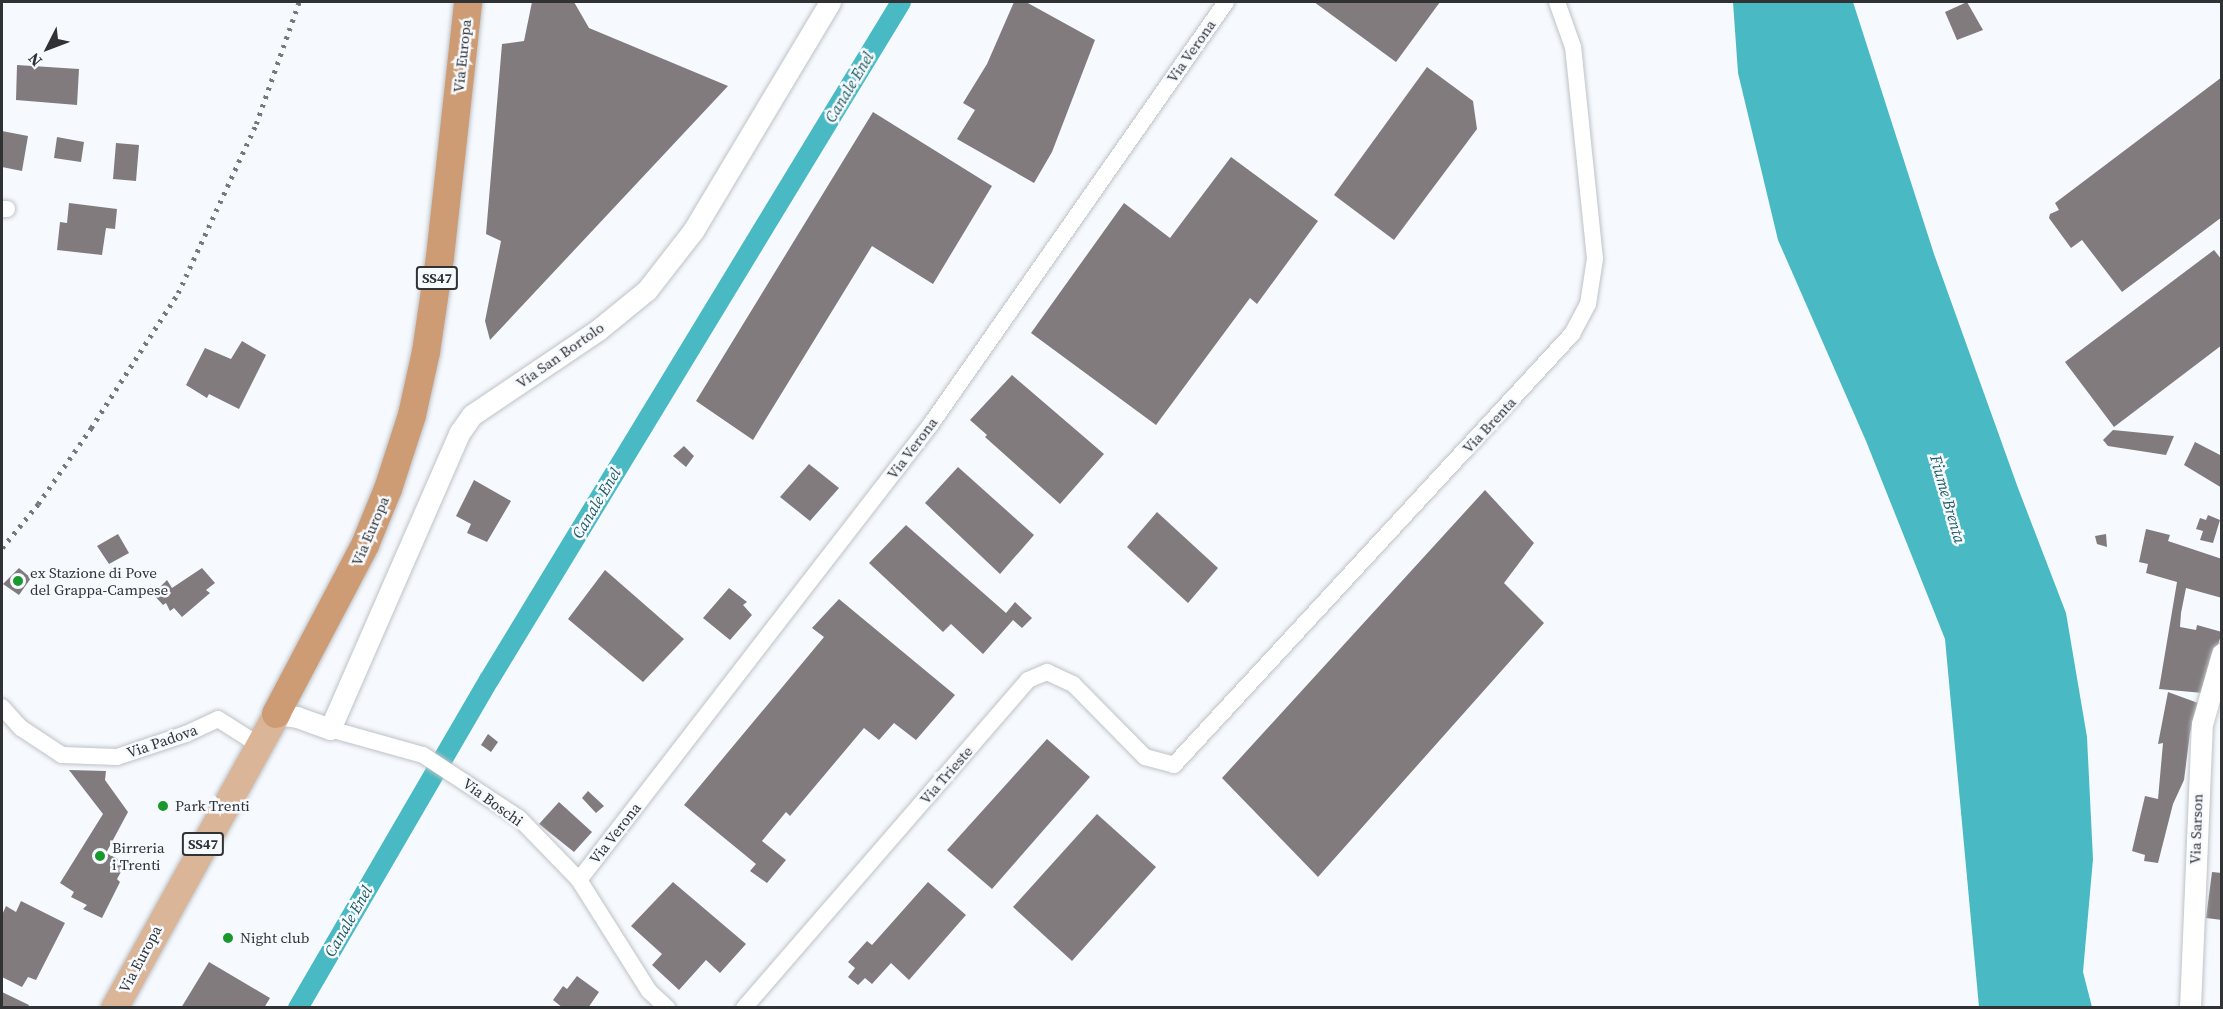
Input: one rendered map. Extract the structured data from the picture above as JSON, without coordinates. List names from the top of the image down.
{
  "streets": {
    "highway": ["Via Europa", "SS47"],
    "street": [
      "Via Verona",
      "Via San Bortolo",
      "Via Brenta",
      "Via Padova",
      "Via Trieste",
      "Via Boschi",
      "Via Sarson"
    ]
  },
  "crossings": [
    ["Via Verona", "Via Boschi"],
    ["Via Europa", "Via Padova"],
    ["Via Europa", "Via Boschi"],
    ["Via San Bortolo", "Via Boschi"],
    ["Via Brenta", "Via Trieste"]
  ],
  "water": ["Canale Enel", "Fiume Brenta"],
  "places": [
    "ex Stazione di Pove del Grappa-Campese",
    "Park Trenti",
    "Birreria i Trenti",
    "Night club"
  ],
  "north": "bottom left"
}
